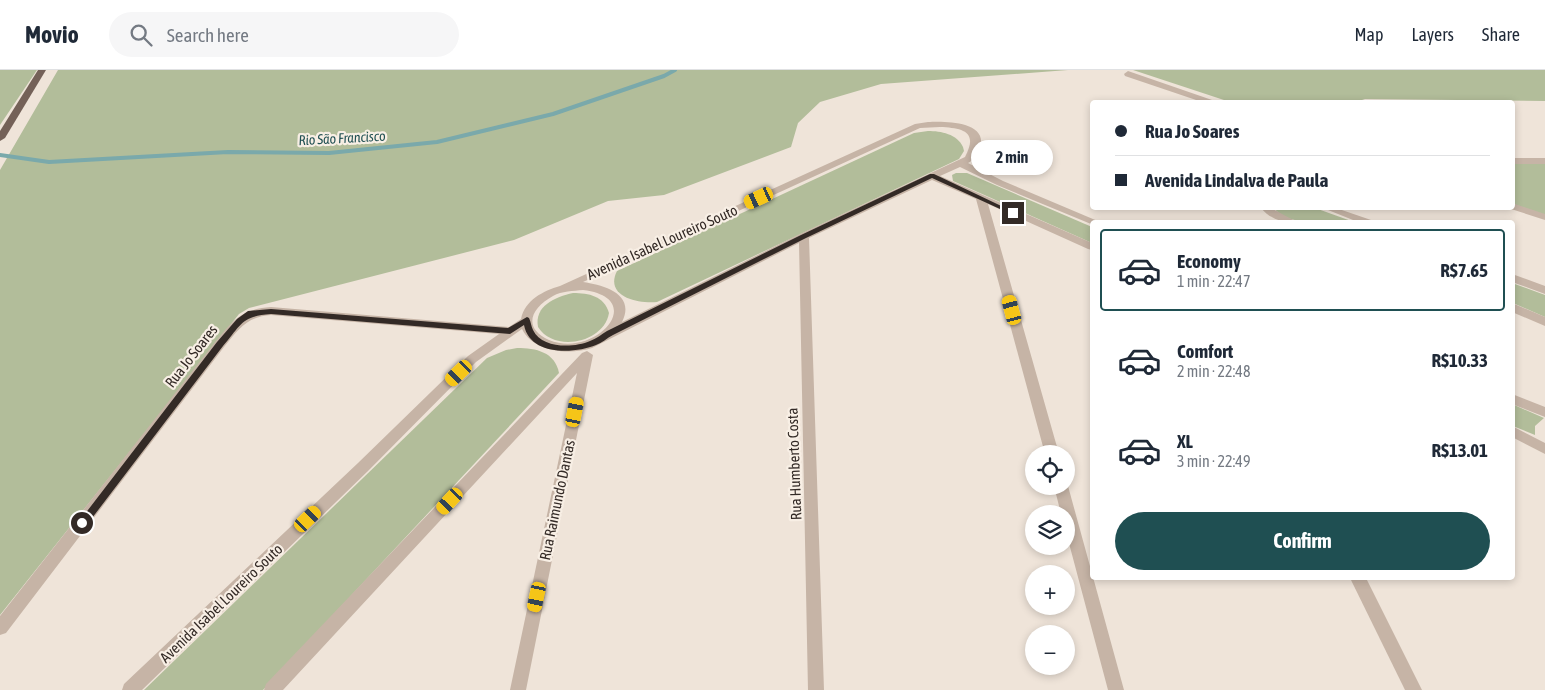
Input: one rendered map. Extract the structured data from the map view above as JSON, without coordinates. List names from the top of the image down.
{
  "streets": {
    "street": [
      "Avenida Isabel Loureiro Souto",
      "Rua Jo Soares",
      "Rua Humberto Costa",
      "Rua Raimundo Dantas"
    ]
  },
  "crossings": [
    ["Avenida Isabel Loureiro Souto", "Rua Jo Soares"],
    ["Avenida Isabel Loureiro Souto", "Rua Humberto Costa"],
    ["Avenida Isabel Loureiro Souto", "Rua Raimundo Dantas"]
  ],
  "water": ["Rio São Francisco"],
  "page": {
    "header": "Movio",
    "search": "Search here",
    "nav": ["Map", "Layers", "Share"],
    "banner": ["Rua Jo Soares", "Avenida Lindalva de Paula"],
    "bubble": "2 min",
    "list": [
      {
        "name": "Economy",
        "note": "1 min · 22:47",
        "value": "R$7.65"
      },
      {
        "name": "Comfort",
        "note": "2 min · 22:48",
        "value": "R$10.33"
      },
      {
        "name": "XL",
        "note": "3 min · 22:49",
        "value": "R$13.01"
      }
    ],
    "map_buttons": ["+", "−"],
    "buttons": "Confirm"
  }
}
